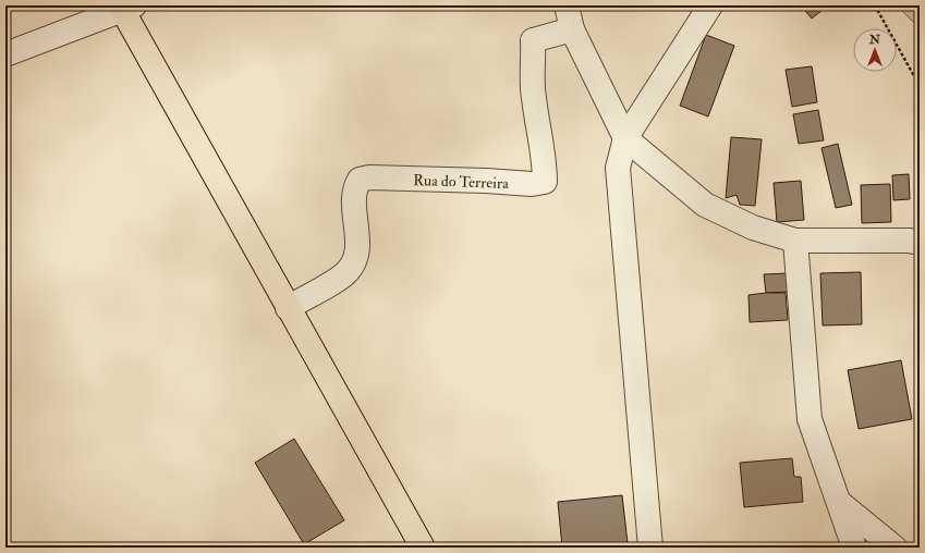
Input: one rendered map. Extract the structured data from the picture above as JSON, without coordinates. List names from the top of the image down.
{
  "streets": {
    "street": ["Rua do Terreira"]
  },
  "north": "top"
}
